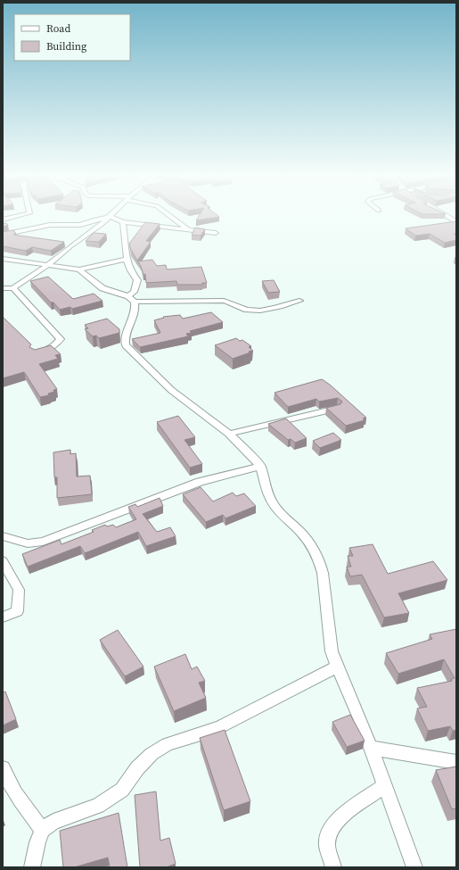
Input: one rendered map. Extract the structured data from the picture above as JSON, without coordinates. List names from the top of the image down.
{
  "legend": ["Road", "Building"]
}
